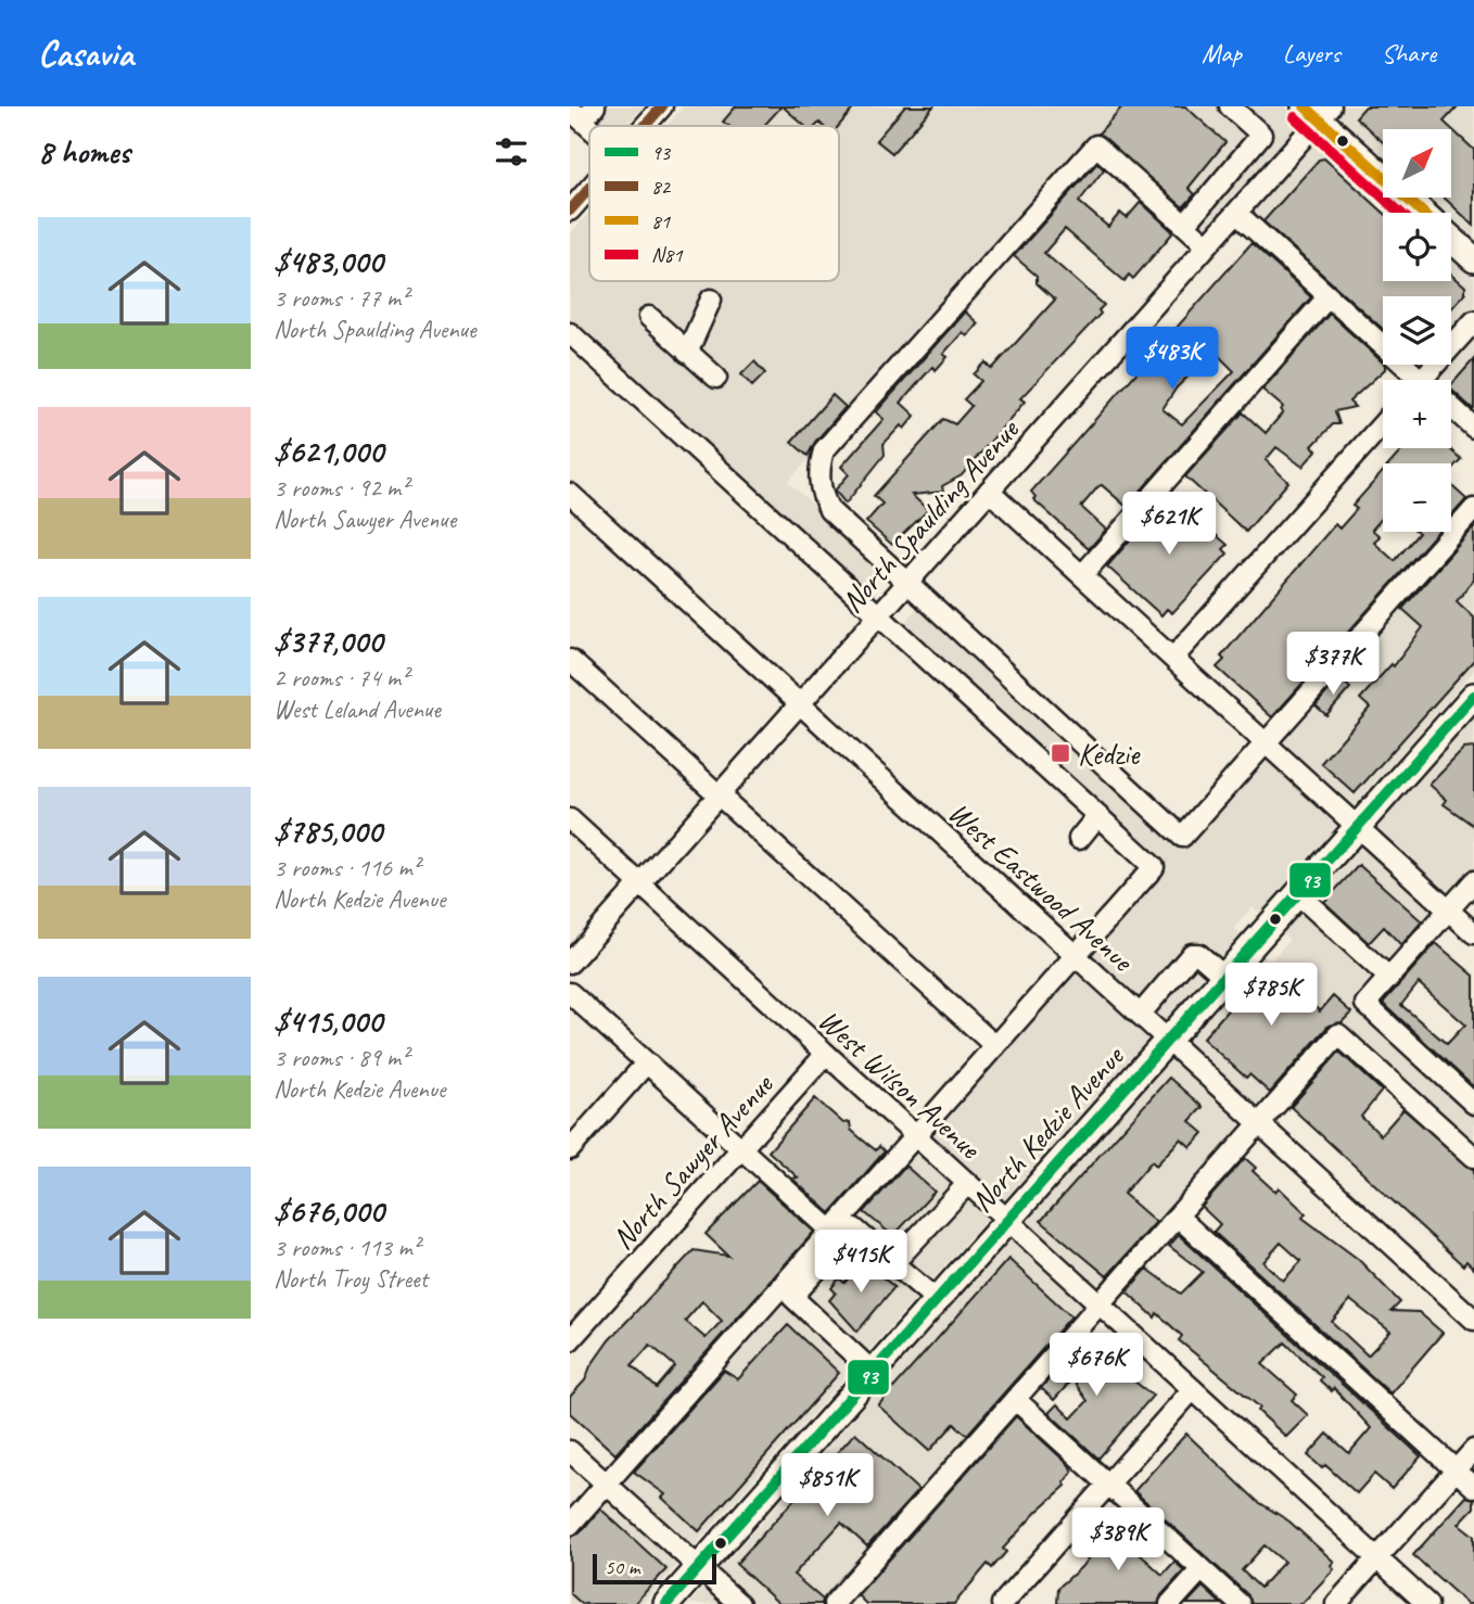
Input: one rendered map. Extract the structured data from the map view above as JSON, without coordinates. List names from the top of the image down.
{
  "streets": {
    "main road": ["North Kedzie Avenue"],
    "street": [
      "North Spaulding Avenue",
      "West Eastwood Avenue",
      "West Wilson Avenue",
      "North Sawyer Avenue"
    ]
  },
  "crossings": [
    ["North Spaulding Avenue", "West Eastwood Avenue"],
    ["North Spaulding Avenue", "West Wilson Avenue"],
    ["West Eastwood Avenue", "North Kedzie Avenue"],
    ["West Wilson Avenue", "North Kedzie Avenue"],
    ["West Wilson Avenue", "North Sawyer Avenue"]
  ],
  "places": {
    "transit": ["Kedzie"]
  },
  "lines": [
    "transit line 82",
    "transit line 81",
    "transit line N81",
    "transit line 93"
  ],
  "legend": [
    "93",
    "82",
    "81",
    "N81"
  ],
  "scale_bar": "50 m",
  "north": "top right",
  "page": {
    "header": "Casavia",
    "nav": ["Map", "Layers", "Share"],
    "heading": "8 homes",
    "map_buttons": ["+", "−"],
    "list": [
      {
        "name": "$483,000",
        "note": "3 rooms · 77 m² · North Spaulding Avenue"
      },
      {
        "name": "$621,000",
        "note": "3 rooms · 92 m² · North Sawyer Avenue"
      },
      {
        "name": "$377,000",
        "note": "2 rooms · 74 m² · West Leland Avenue"
      },
      {
        "name": "$785,000",
        "note": "3 rooms · 116 m² · North Kedzie Avenue"
      },
      {
        "name": "$415,000",
        "note": "3 rooms · 89 m² · North Kedzie Avenue"
      },
      {
        "name": "$676,000",
        "note": "3 rooms · 113 m² · North Troy Street"
      }
    ],
    "price": [
      "$483K",
      "$621K",
      "$377K",
      "$785K",
      "$415K",
      "$676K",
      "$851K",
      "$389K"
    ],
    "scale": "50 m"
  }
}
